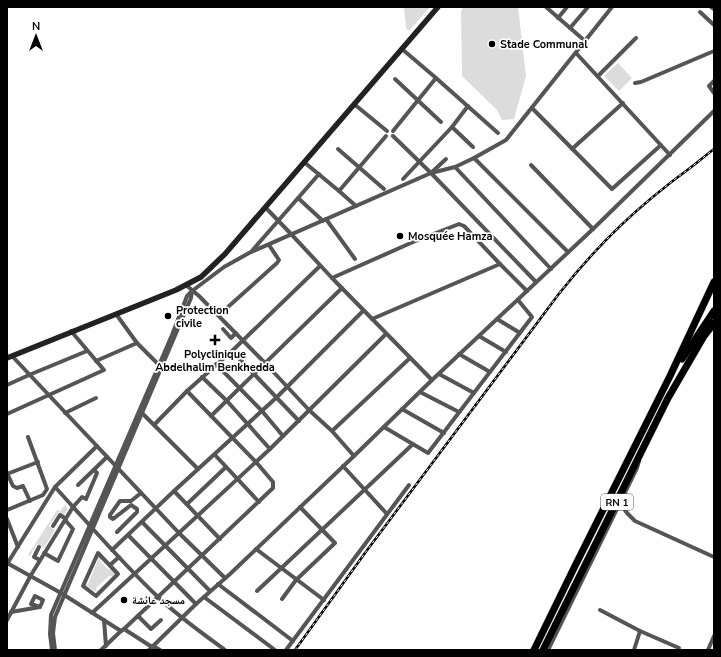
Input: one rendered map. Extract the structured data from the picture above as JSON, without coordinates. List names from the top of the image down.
{
  "streets": {
    "highway": ["RN 1"]
  },
  "places": {
    "other": [
      "Stade Communal",
      "Mosquée Hamza",
      "Protection civile",
      "مسجد عائشة"
    ],
    "health": ["Polyclinique Abdelhalim Benkhedda"]
  },
  "north": "top"
}
